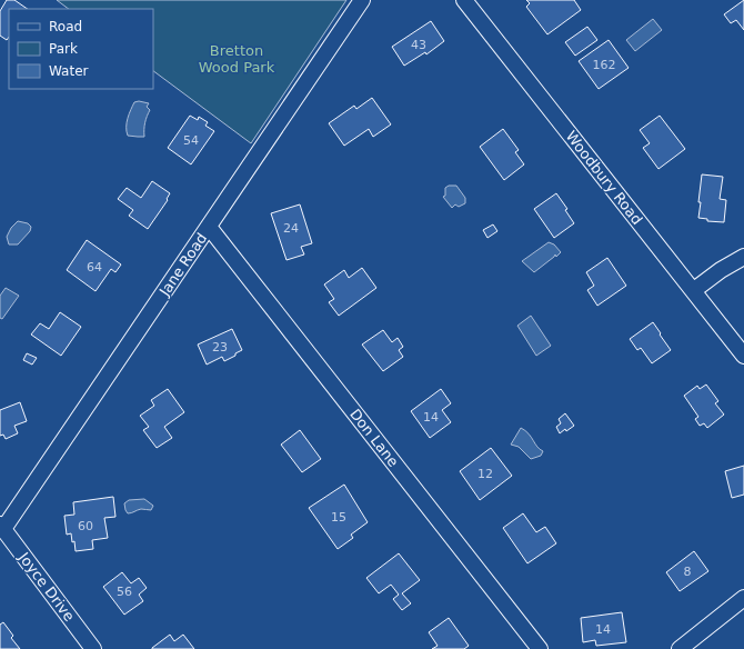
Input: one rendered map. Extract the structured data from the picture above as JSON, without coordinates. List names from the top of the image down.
{
  "streets": {
    "street": [
      "Woodbury Road",
      "Jane Road",
      "Don Lane",
      "Joyce Drive"
    ]
  },
  "crossings": [
    ["Jane Road", "Don Lane"],
    ["Jane Road", "Joyce Drive"]
  ],
  "parks": ["Bretton Wood Park"],
  "house_numbers": [
    "43",
    "162",
    "54",
    "24",
    "64",
    "23",
    "14",
    "12",
    "15",
    "60",
    "8",
    "56",
    "14"
  ],
  "legend": ["Road", "Park", "Water"]
}
